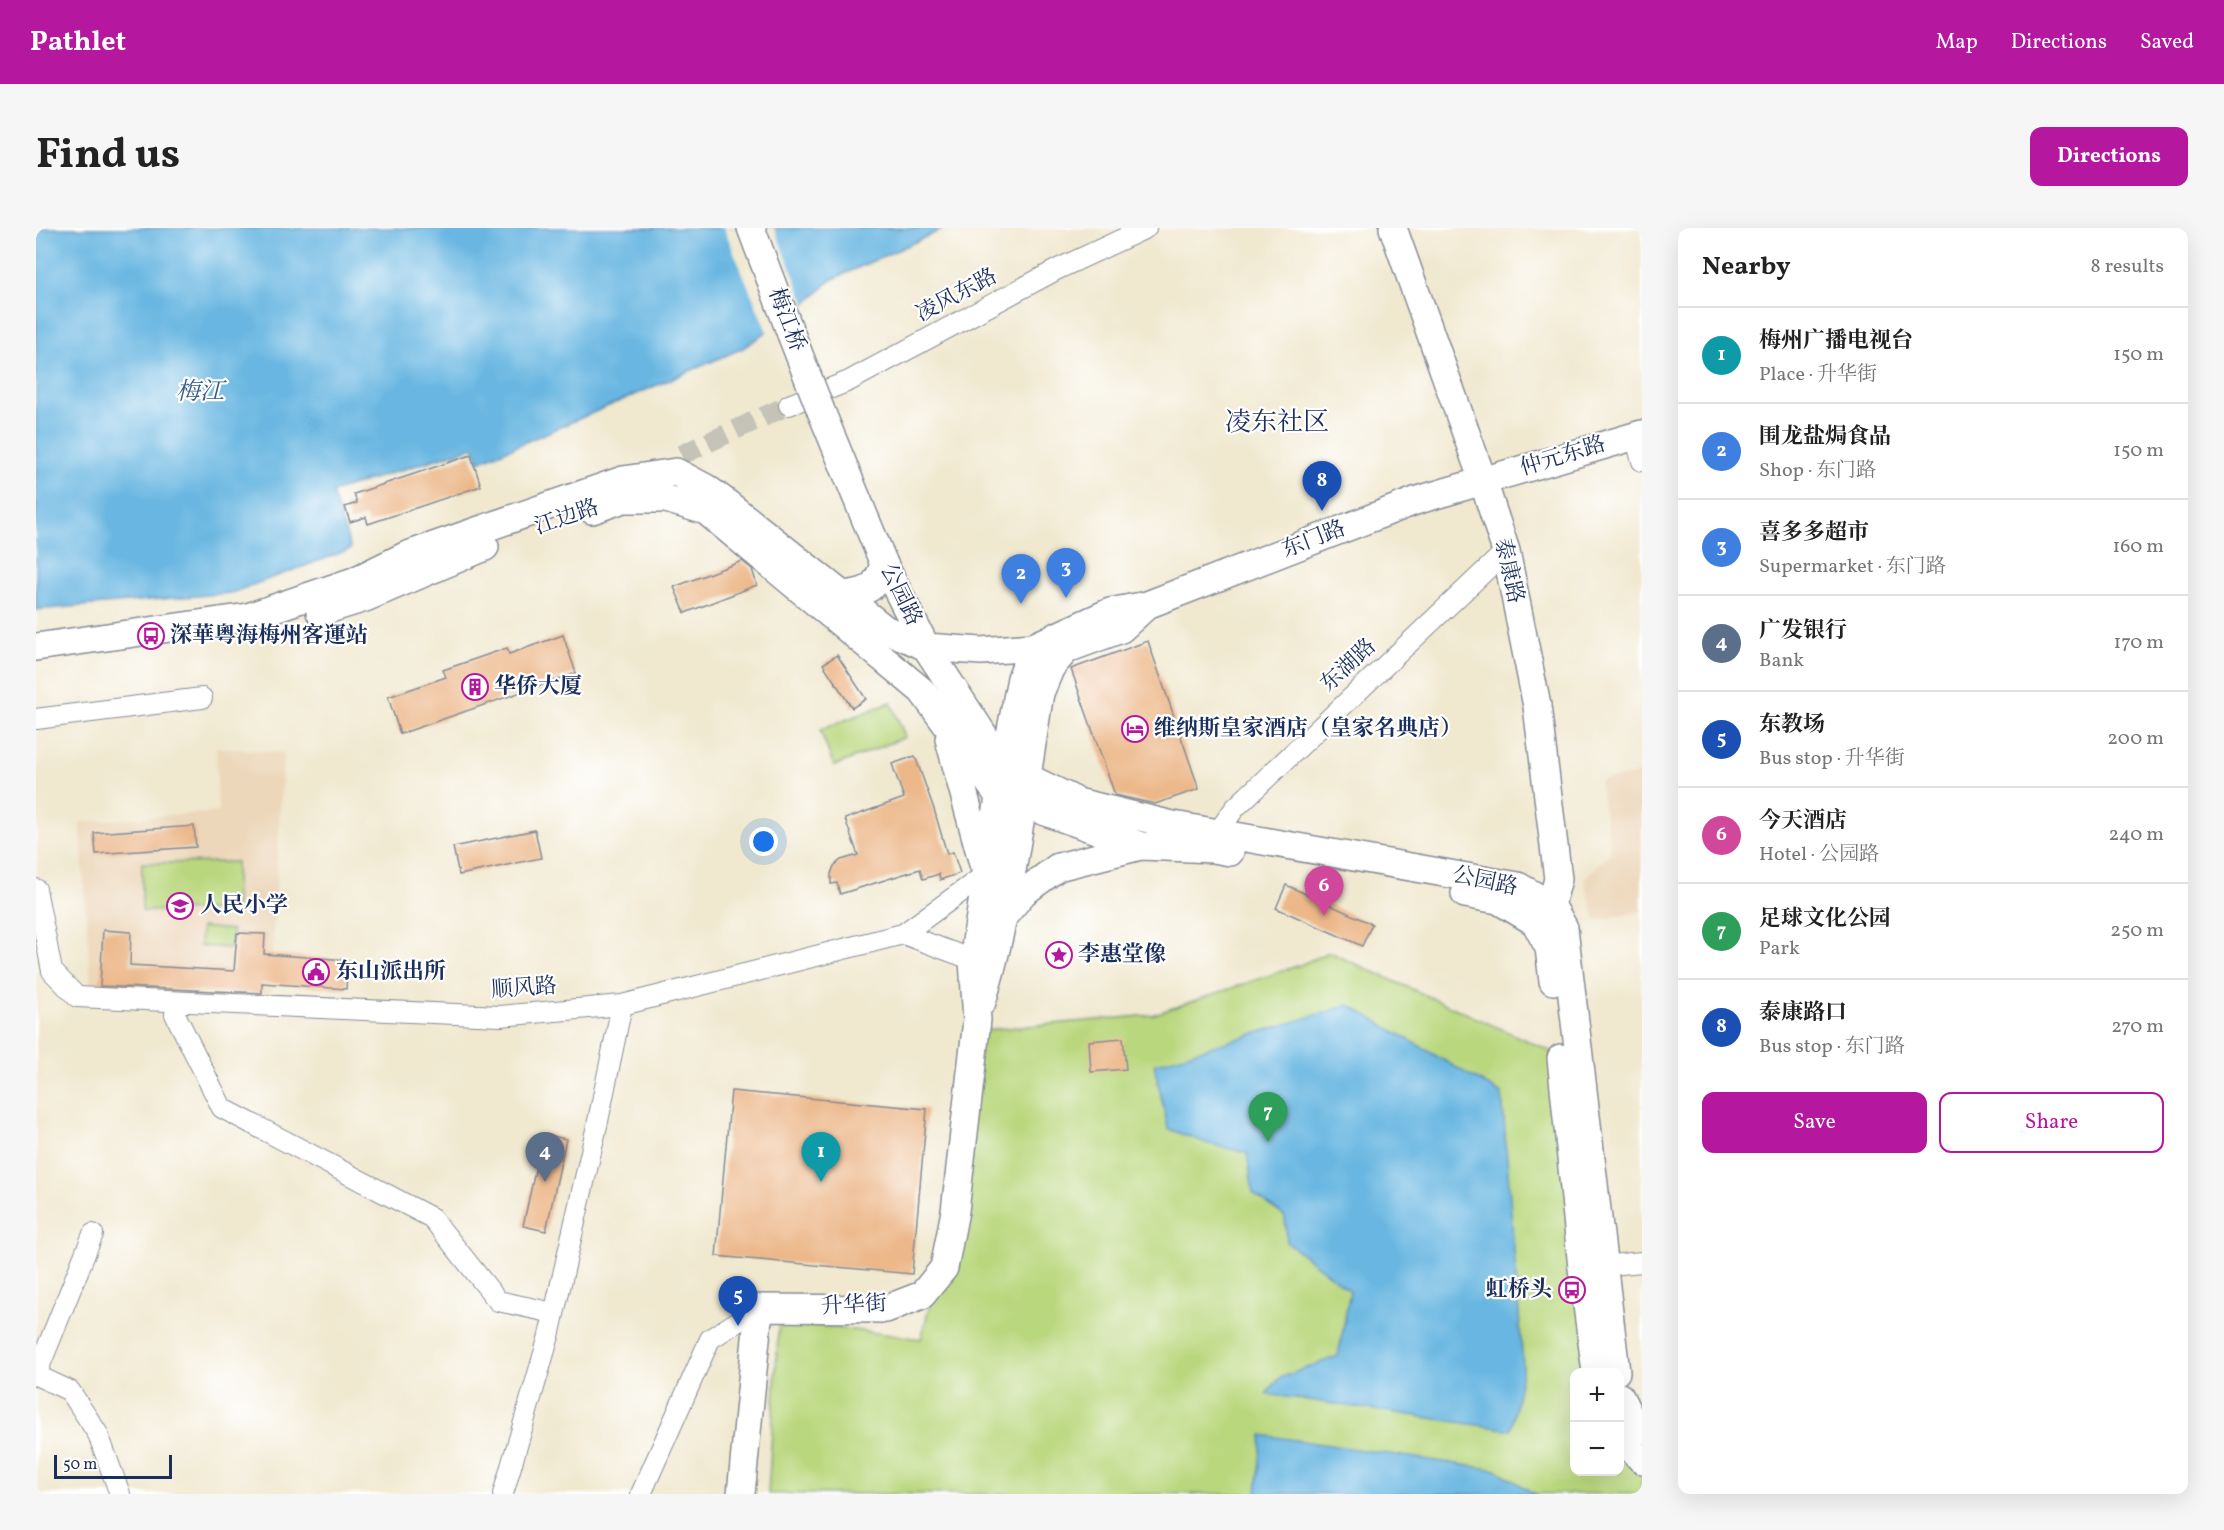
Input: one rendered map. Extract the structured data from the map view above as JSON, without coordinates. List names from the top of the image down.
{
  "streets": {
    "main road": [
      "梅江桥",
      "仲元东路",
      "江边路",
      "东门路",
      "泰康路",
      "公园路",
      "升华街"
    ],
    "street": ["凌风东路", "东湖路", "顺风路"]
  },
  "crossings": [
    ["梅江桥", "公园路"],
    ["仲元东路", "东门路"],
    ["仲元东路", "泰康路"],
    ["江边路", "公园路"],
    ["江边路", "升华街"],
    ["东门路", "泰康路"],
    ["东门路", "公园路"],
    ["泰康路", "公园路"],
    ["泰康路", "东湖路"],
    ["公园路", "东湖路"],
    ["公园路", "升华街"],
    ["顺风路", "升华街"]
  ],
  "districts": ["凌东社区"],
  "water": ["梅江"],
  "places": {
    "bus stop": ["深華粵海梅州客運站", "虹桥头"],
    "building": ["华侨大厦"],
    "hotel": ["维纳斯皇家酒店（皇家名典店）"],
    "school or university": ["人民小学"],
    "place": ["李惠堂像"],
    "public building": ["东山派出所"]
  },
  "scale_bar": "50 m",
  "page": {
    "header": "Pathlet",
    "nav": ["Map", "Directions", "Saved"],
    "title": "Find us",
    "buttons": [
      "Directions",
      ["Save", "Share"]
    ],
    "heading": ["Nearby", "8 results"],
    "list": [
      {
        "mark": "1",
        "name": "梅州广播电视台",
        "note": "Place · 升华街",
        "value": "150 m"
      },
      {
        "mark": "2",
        "name": "围龙盐焗食品",
        "note": "Shop · 东门路",
        "value": "150 m"
      },
      {
        "mark": "3",
        "name": "喜多多超市",
        "note": "Supermarket · 东门路",
        "value": "160 m"
      },
      {
        "mark": "4",
        "name": "广发银行",
        "note": "Bank",
        "value": "170 m"
      },
      {
        "mark": "5",
        "name": "东教场",
        "note": "Bus stop · 升华街",
        "value": "200 m"
      },
      {
        "mark": "6",
        "name": "今天酒店",
        "note": "Hotel · 公园路",
        "value": "240 m"
      },
      {
        "mark": "7",
        "name": "足球文化公园",
        "note": "Park",
        "value": "250 m"
      },
      {
        "mark": "8",
        "name": "泰康路口",
        "note": "Bus stop · 东门路",
        "value": "270 m"
      }
    ],
    "pins": [
      "8",
      "3",
      "2",
      "6",
      "7",
      "1",
      "4",
      "5"
    ],
    "map_buttons": ["+", "−"],
    "scale": "50 m"
  }
}
